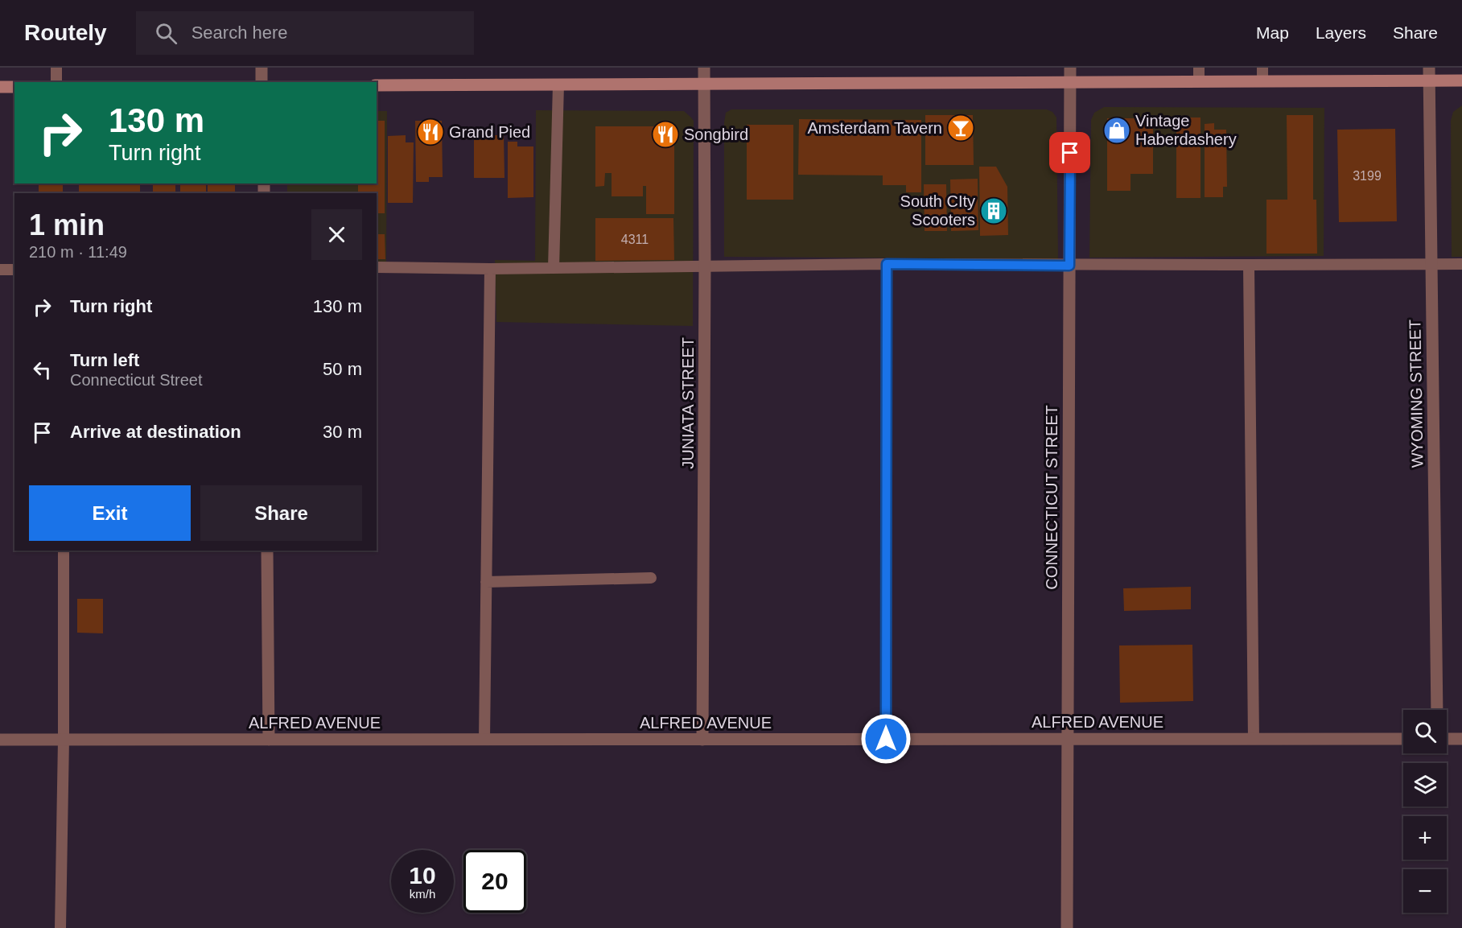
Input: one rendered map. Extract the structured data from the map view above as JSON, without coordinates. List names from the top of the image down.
{
  "streets": {
    "street": [
      "WYOMING STREET",
      "JUNIATA STREET",
      "CONNECTICUT STREET",
      "ALFRED AVENUE"
    ]
  },
  "crossings": [
    ["JUNIATA STREET", "ALFRED AVENUE"],
    ["CONNECTICUT STREET", "ALFRED AVENUE"]
  ],
  "places": {
    "bar": ["Amsterdam Tavern"],
    "shop": ["Vintage Haberdashery"],
    "restaurant": ["Grand Pied", "Songbird"],
    "building": ["South CIty Scooters"]
  },
  "house_numbers": ["3199", "4311"],
  "page": {
    "header": "Routely",
    "search": "Search here",
    "nav": ["Map", "Layers", "Share"],
    "turn": ["130 m", "Turn right"],
    "heading": ["1 min", "210 m · 11:49"],
    "list": [
      {
        "name": "Turn right",
        "value": "130 m"
      },
      {
        "name": "Turn left",
        "note": "Connecticut Street",
        "value": "50 m"
      },
      {
        "name": "Arrive at destination",
        "value": "30 m"
      }
    ],
    "buttons": ["Exit", "Share"],
    "map_buttons": ["+", "−"],
    "speed": "10 km/h",
    "limit": "20"
  }
}
